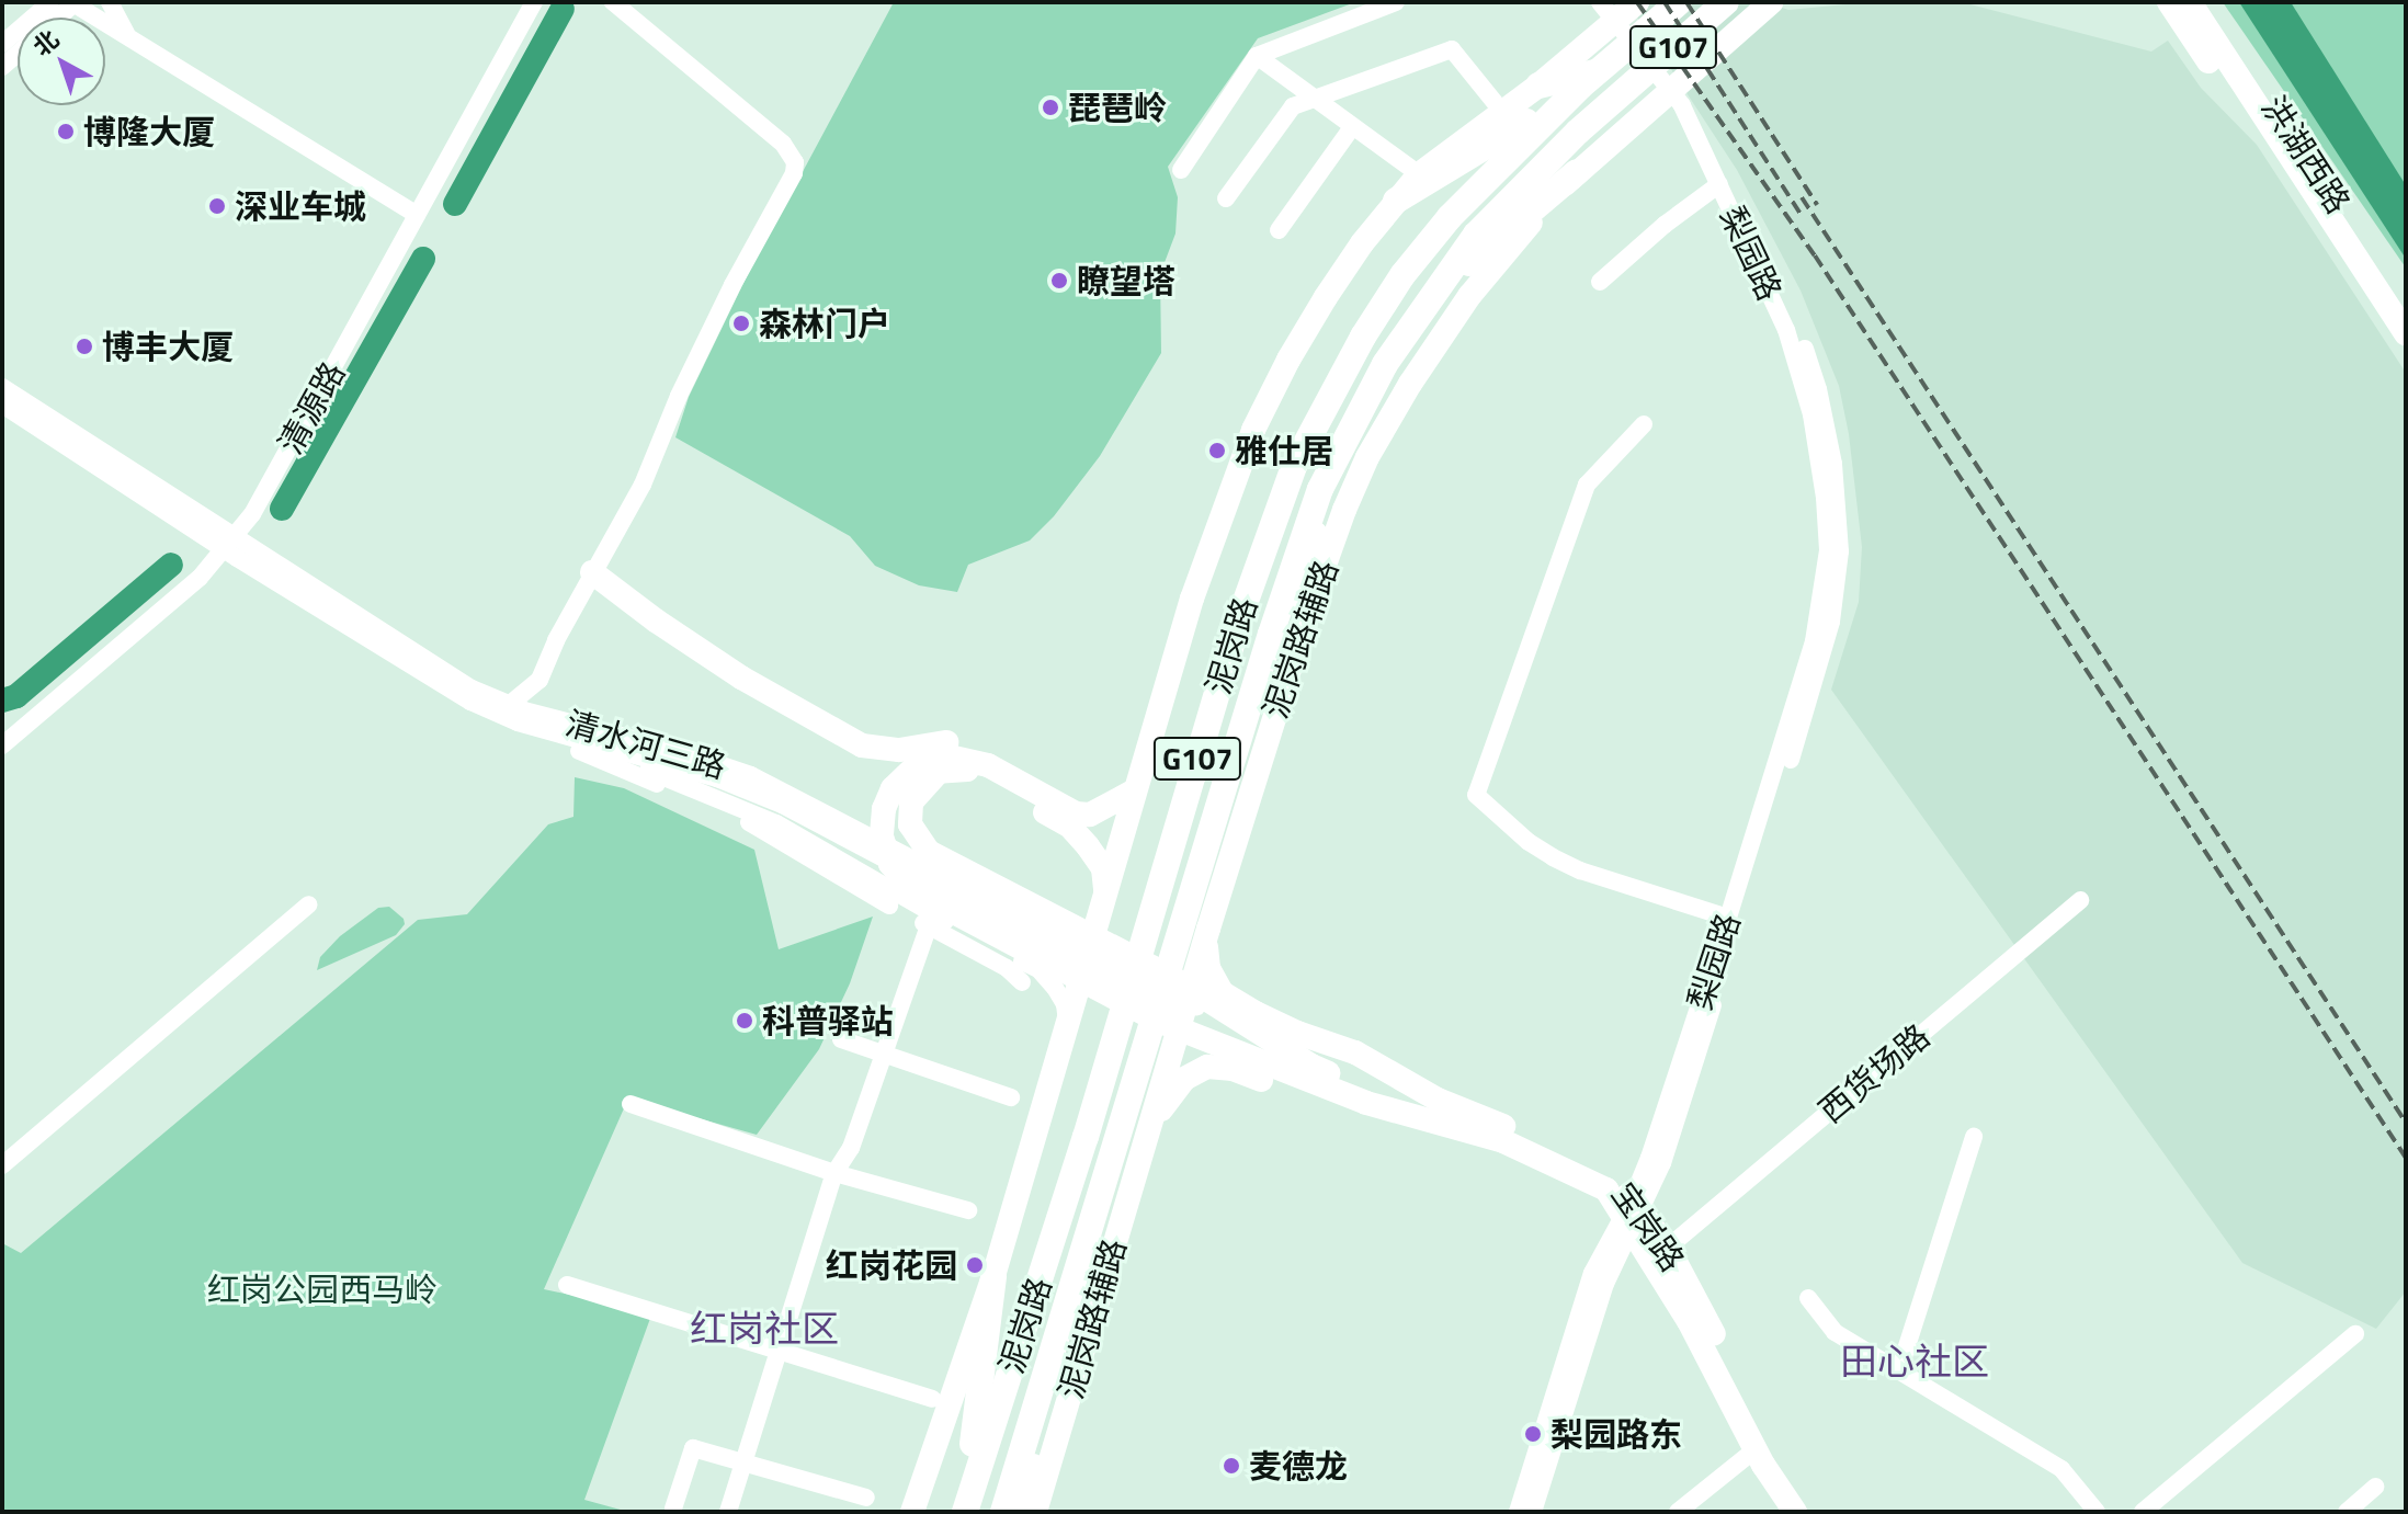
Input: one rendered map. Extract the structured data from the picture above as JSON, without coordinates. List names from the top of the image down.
{
  "streets": {
    "highway": ["G107", "泥岗路"],
    "main road": ["洪湖西路", "泥岗路辅路", "宝岗路"],
    "street": [
      "梨园路",
      "清源路",
      "清水河三路",
      "西货场路"
    ]
  },
  "crossings": [
    ["G107", "泥岗路"],
    ["梨园路", "宝岗路"],
    ["清源路", "清水河三路"],
    ["清水河三路", "宝岗路"],
    ["西货场路", "宝岗路"]
  ],
  "districts": ["红岗社区", "田心社区"],
  "parks": ["红岗公园西马岭"],
  "places": [
    "琵琶岭",
    "博隆大厦",
    "深业车城",
    "瞭望塔",
    "森林门户",
    "博丰大厦",
    "雅仕居",
    "科普驿站",
    "红岗花园",
    "梨园路东",
    "麦德龙"
  ],
  "north": "top left"
}
